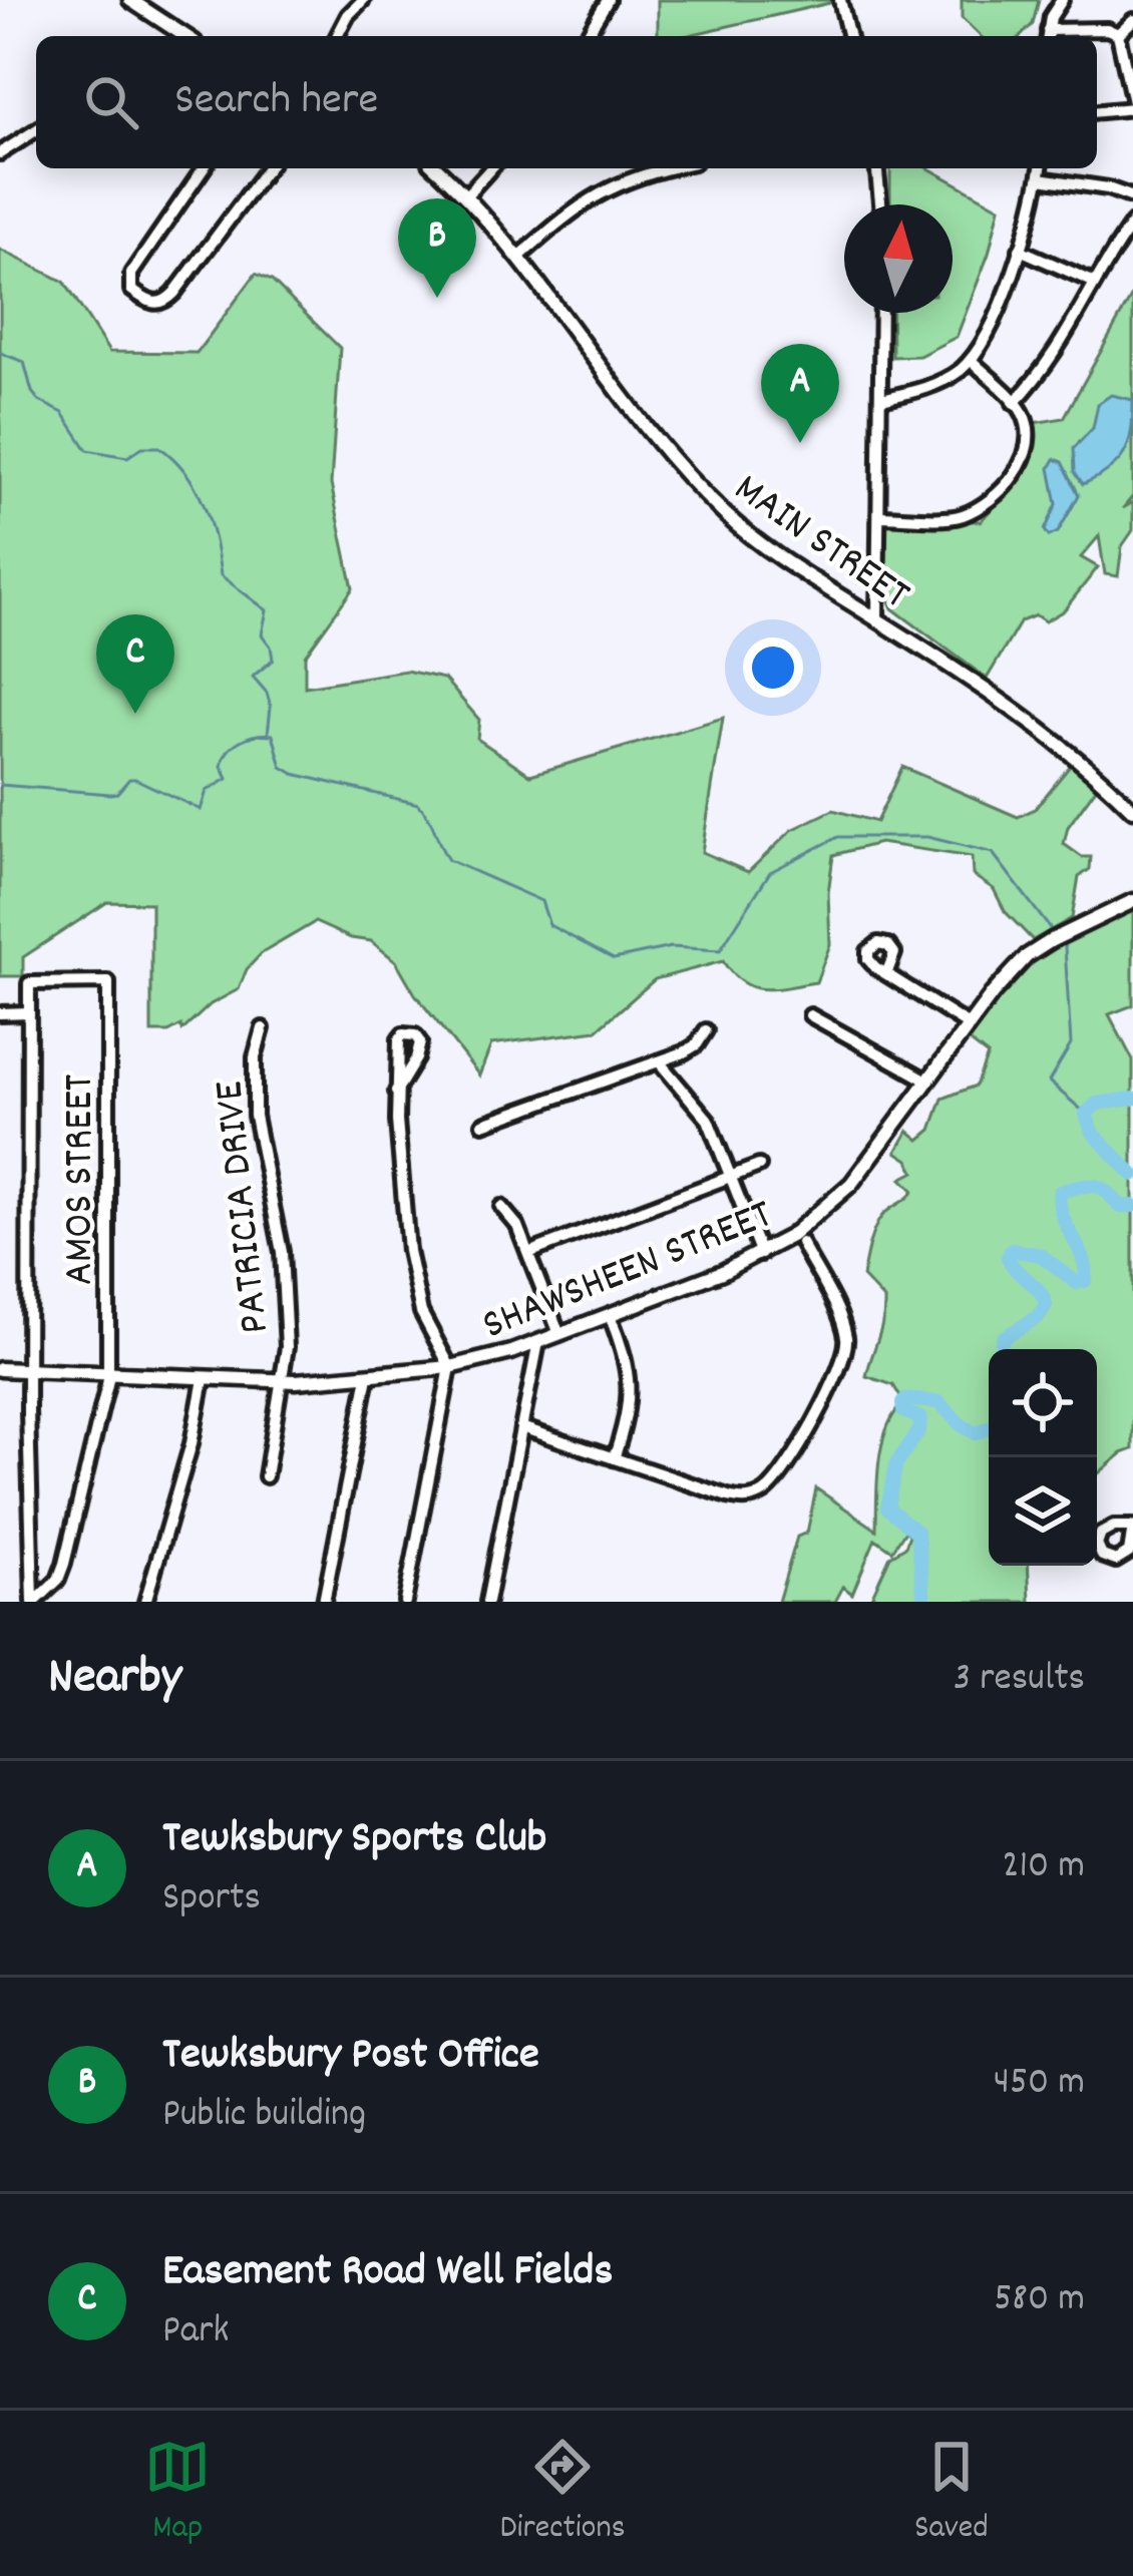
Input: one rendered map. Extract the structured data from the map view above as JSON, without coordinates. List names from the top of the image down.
{
  "streets": {
    "main road": ["MAIN STREET", "SHAWSHEEN STREET"],
    "street": ["AMOS STREET", "PATRICIA DRIVE"]
  },
  "crossings": [
    ["AMOS STREET", "SHAWSHEEN STREET"],
    ["PATRICIA DRIVE", "SHAWSHEEN STREET"]
  ],
  "north": "top",
  "page": {
    "search": "Search here",
    "pins": ["B", "A", "C"],
    "heading": ["Nearby", "3 results"],
    "list": [
      {
        "mark": "A",
        "name": "Tewksbury Sports Club",
        "note": "Sports",
        "value": "210 m"
      },
      {
        "mark": "B",
        "name": "Tewksbury Post Office",
        "note": "Public building",
        "value": "450 m"
      },
      {
        "mark": "C",
        "name": "Easement Road Well Fields",
        "note": "Park",
        "value": "580 m"
      }
    ],
    "nav": ["Map", "Directions", "Saved"]
  }
}
